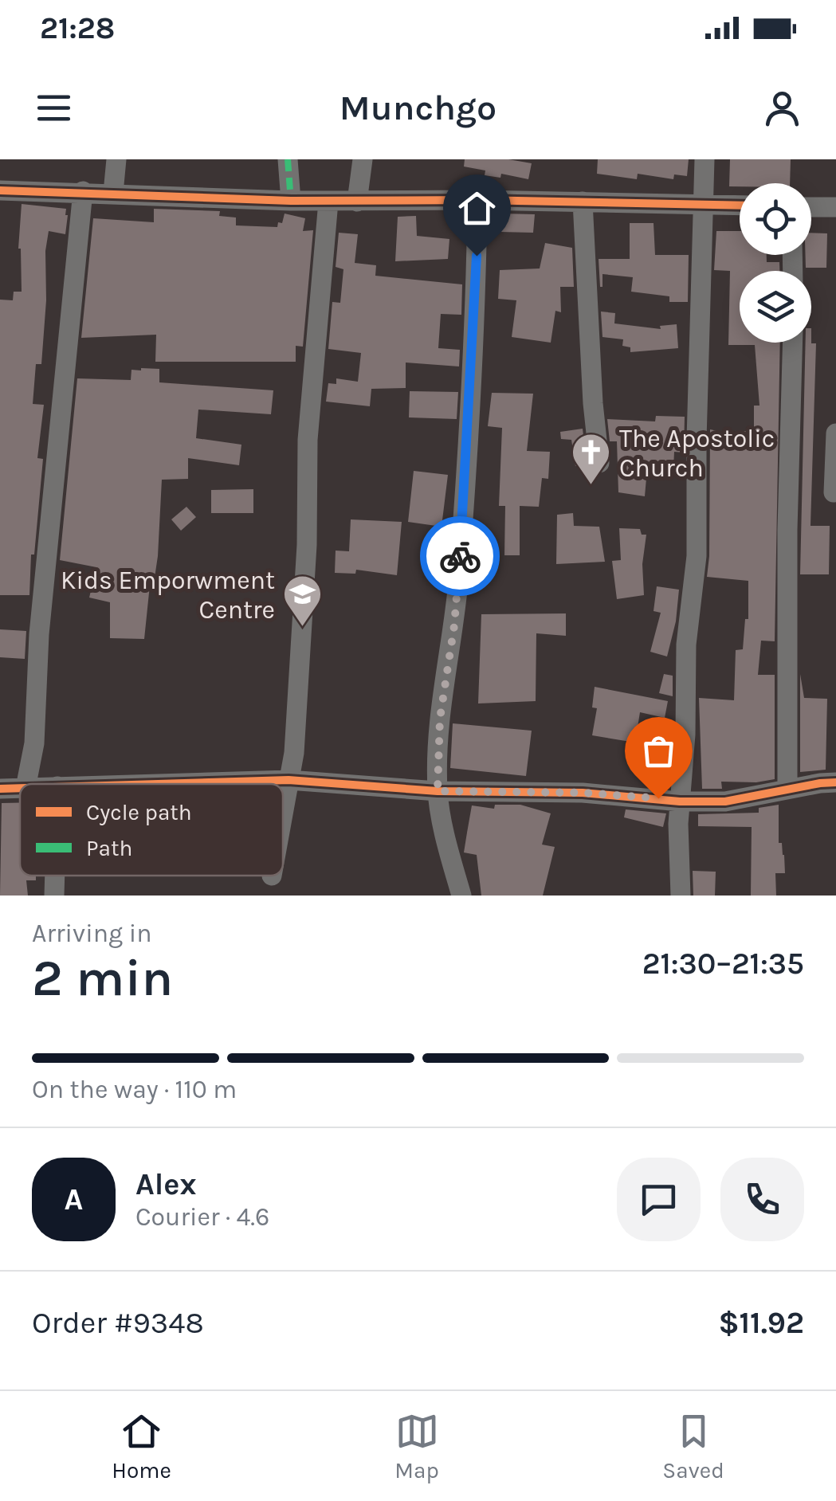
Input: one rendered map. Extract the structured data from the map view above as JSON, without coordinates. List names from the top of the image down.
{
  "places": {
    "church": ["The Apostolic Church"],
    "school or university": ["Kids Emporwment Centre"]
  },
  "legend": ["Cycle path", "Path"],
  "page": {
    "status": "21:28",
    "header": "Munchgo",
    "heading": ["2 min", "Arriving in", "21:30–21:35"],
    "panel": [
      "Alex",
      "Courier · 4.6",
      "Order #9348",
      "$11.92"
    ],
    "bar": "On the way · 110 m",
    "round": "A",
    "tabs": ["Home", "Map", "Saved"]
  }
}
